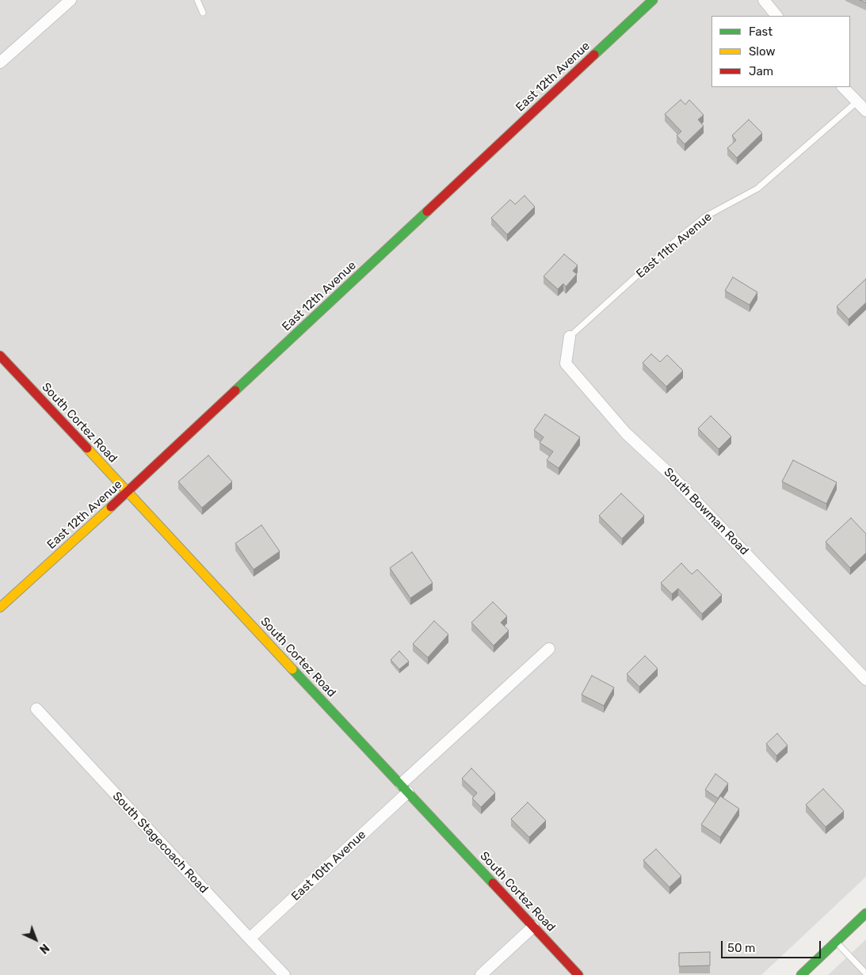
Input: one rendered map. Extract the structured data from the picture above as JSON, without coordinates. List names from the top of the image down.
{
  "streets": {
    "street": [
      "East 12th Avenue",
      "South Cortez Road",
      "South Bowman Road",
      "South Stagecoach Road",
      "East 10th Avenue"
    ],
    "lane": ["East 11th Avenue"]
  },
  "crossings": [
    ["East 12th Avenue", "South Cortez Road"],
    ["East 11th Avenue", "South Bowman Road"],
    ["South Cortez Road", "East 10th Avenue"],
    ["South Stagecoach Road", "East 10th Avenue"]
  ],
  "legend": ["Fast", "Slow", "Jam"],
  "scale_bar": "50 m",
  "north": "bottom right"
}
